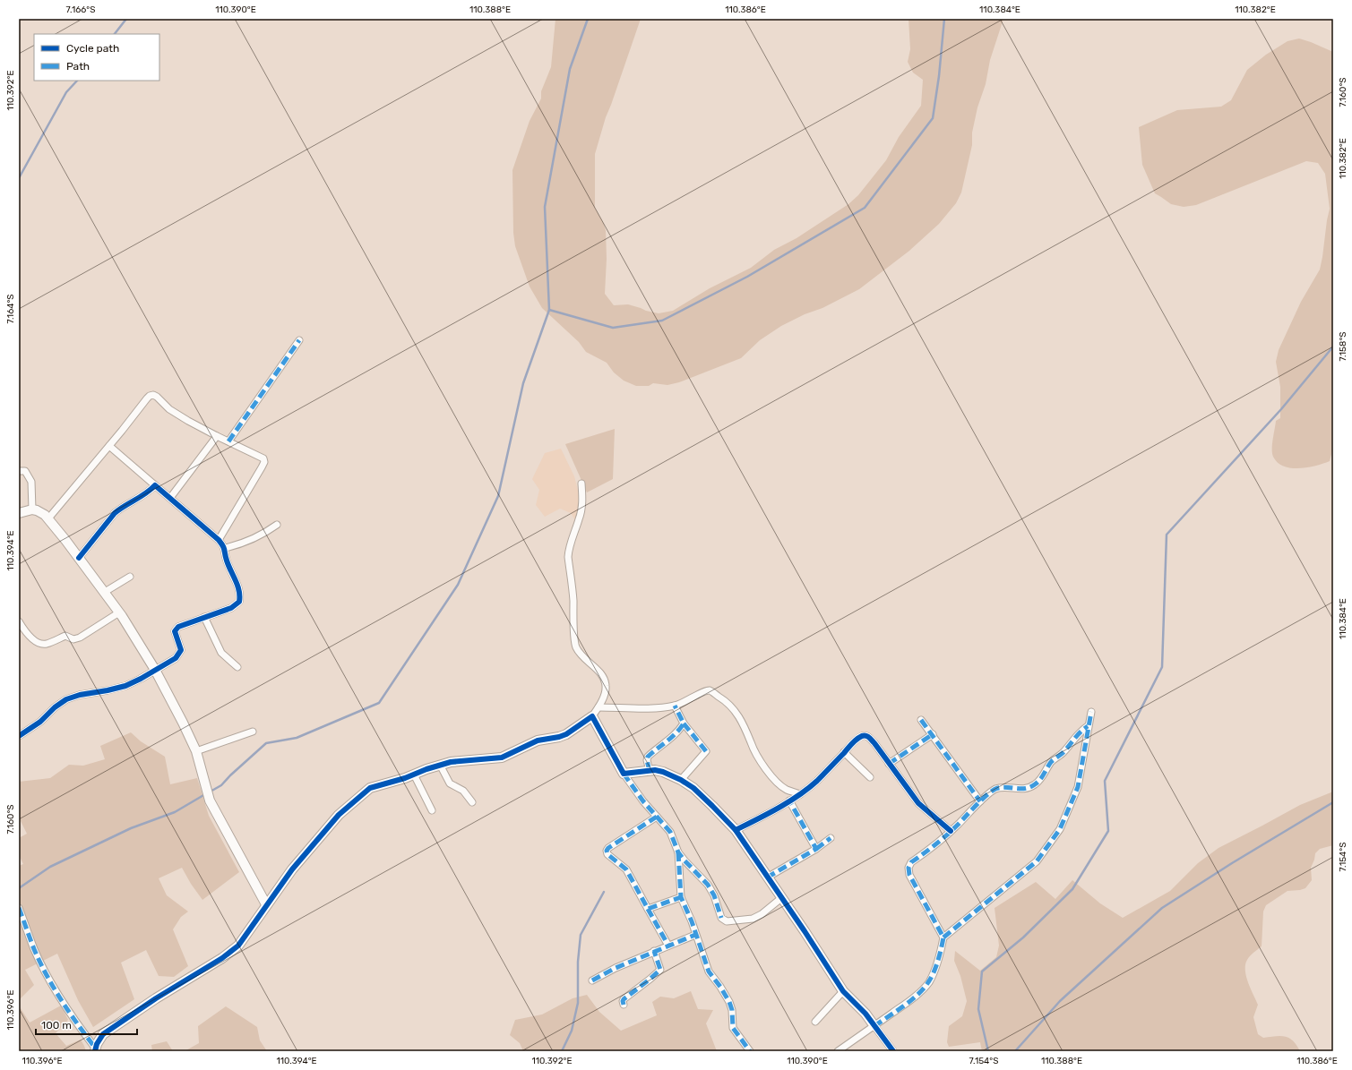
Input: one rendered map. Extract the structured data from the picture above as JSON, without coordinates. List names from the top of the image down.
{
  "legend": ["Cycle path", "Path"],
  "scale_bar": "100 m",
  "coordinates": [
    "7.166°S",
    "110.390°E",
    "110.388°E",
    "110.386°E",
    "110.384°E",
    "110.382°E",
    "110.392°E",
    "7.160°S",
    "7.164°S",
    "7.158°S",
    "110.394°E",
    "7.154°S",
    "110.396°E"
  ]
}
